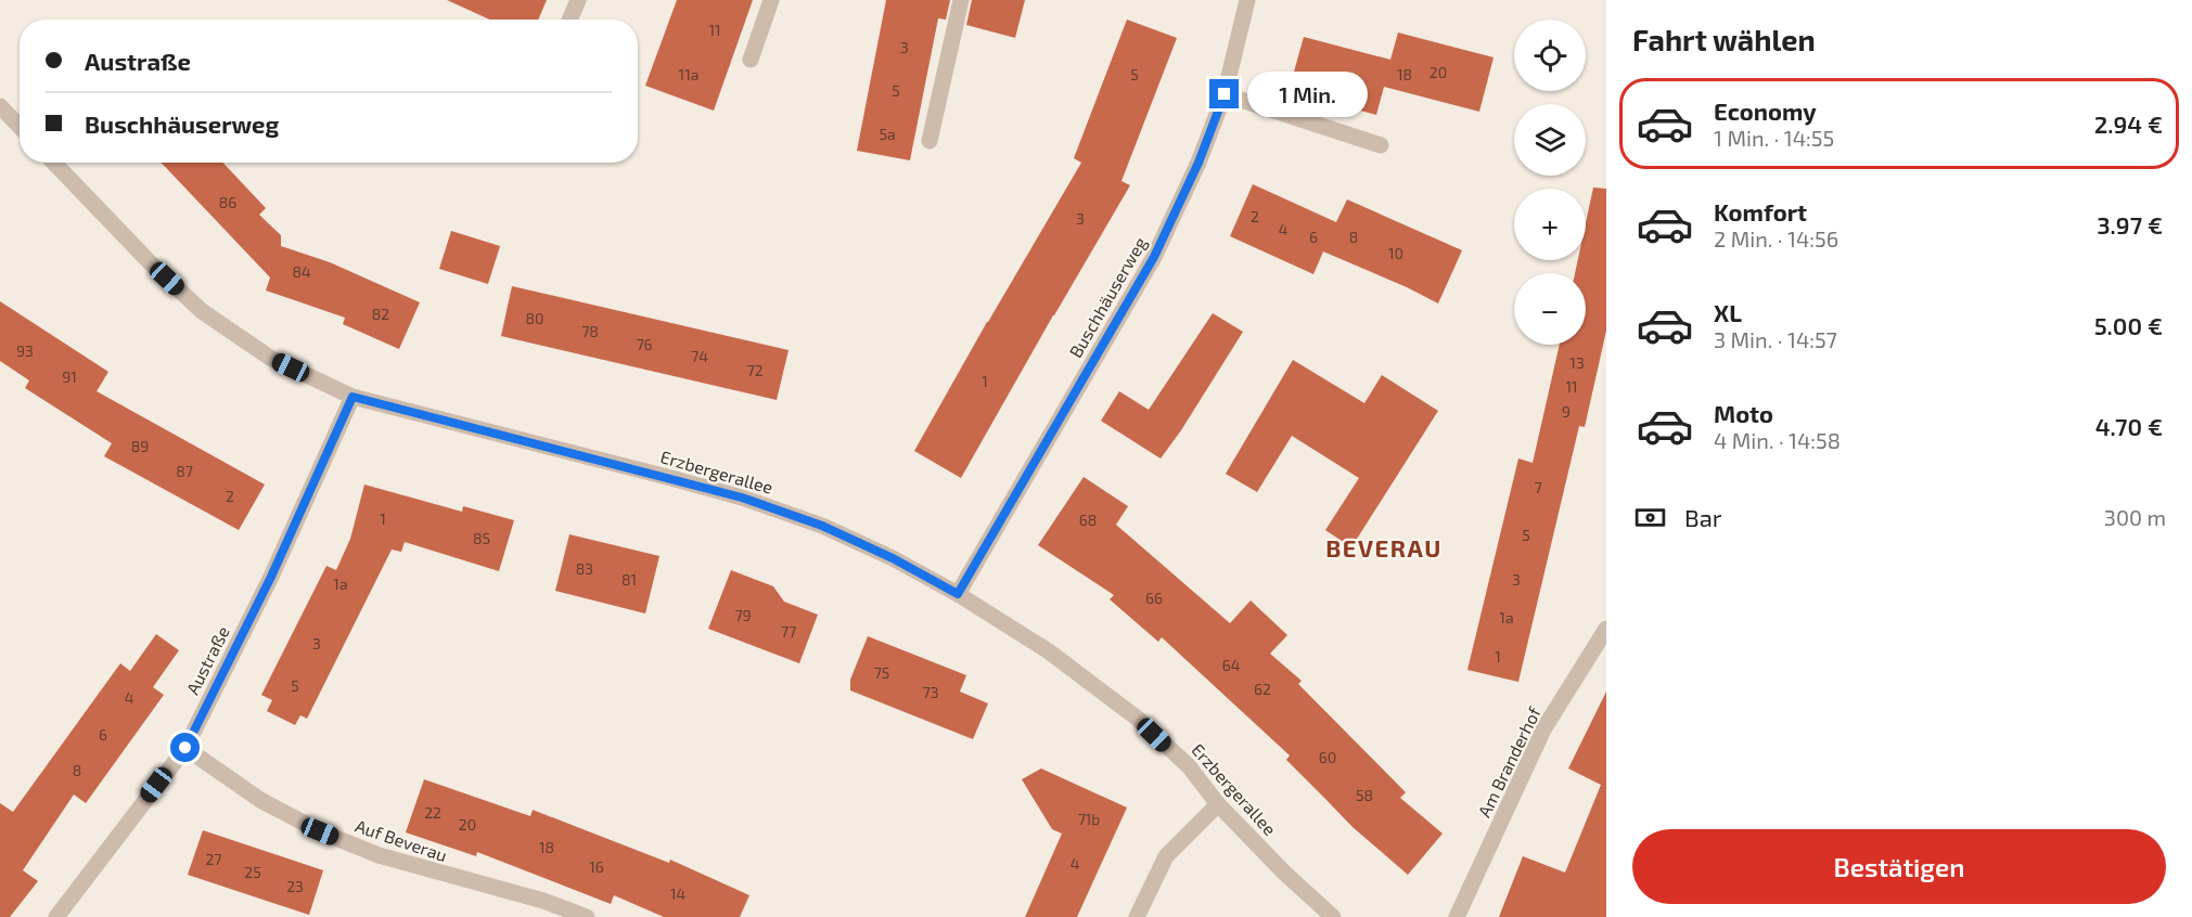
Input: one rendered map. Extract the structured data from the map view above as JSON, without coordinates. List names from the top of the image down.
{
  "streets": {
    "street": [
      "Buschhäuserweg",
      "Erzbergerallee",
      "Austraße",
      "Am Branderhof",
      "Auf Beverau"
    ]
  },
  "crossings": [
    ["Buschhäuserweg", "Erzbergerallee"],
    ["Erzbergerallee", "Austraße"],
    ["Austraße", "Auf Beverau"]
  ],
  "districts": ["BEVERAU"],
  "house_numbers": [
    "11",
    "3",
    "20",
    "11a",
    "5",
    "18",
    "5",
    "5a",
    "86",
    "2",
    "3",
    "4",
    "6",
    "8",
    "10",
    "84",
    "82",
    "80",
    "78",
    "76",
    "93",
    "74",
    "13",
    "72",
    "91",
    "1",
    "11",
    "9",
    "89",
    "87",
    "7",
    "2",
    "1",
    "68",
    "5",
    "85",
    "83",
    "81",
    "3",
    "1a",
    "66",
    "79",
    "1a",
    "77",
    "3",
    "1",
    "64",
    "75",
    "5",
    "62",
    "73",
    "4",
    "6",
    "60",
    "8",
    "58",
    "22",
    "71b",
    "20",
    "18",
    "27",
    "4",
    "16",
    "25",
    "23",
    "14"
  ],
  "page": {
    "heading": "Fahrt wählen",
    "map_buttons": ["+", "−"],
    "banner": ["Austraße", "Buschhäuserweg"],
    "bubble": "1 Min.",
    "list": [
      {
        "name": "Economy",
        "note": "1 Min. · 14:55",
        "value": "2.94 €"
      },
      {
        "name": "Komfort",
        "note": "2 Min. · 14:56",
        "value": "3.97 €"
      },
      {
        "name": "XL",
        "note": "3 Min. · 14:57",
        "value": "5.00 €"
      },
      {
        "name": "Moto",
        "note": "4 Min. · 14:58",
        "value": "4.70 €"
      }
    ],
    "pay": ["Bar", "300 m"],
    "buttons": "Bestätigen"
  }
}
